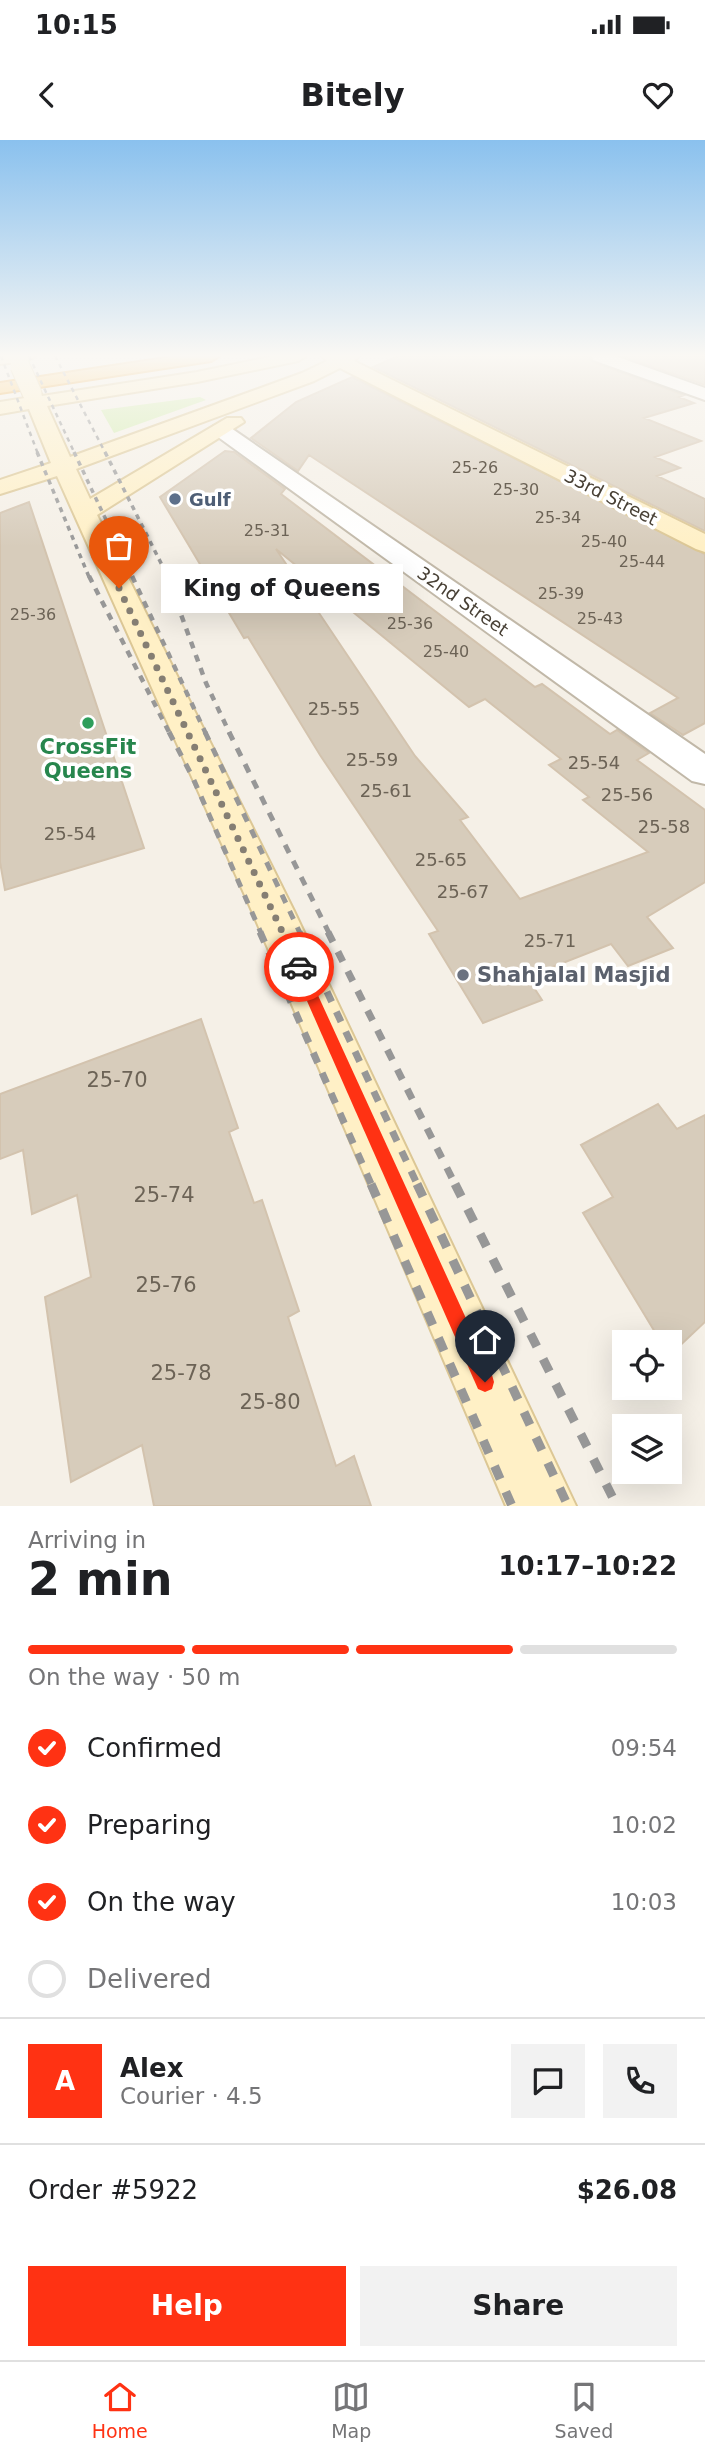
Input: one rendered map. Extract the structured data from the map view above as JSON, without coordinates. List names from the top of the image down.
{
  "streets": {
    "main road": ["33rd Street"],
    "street": ["32nd Street"]
  },
  "places": [
    "Gulf",
    "King of Queens",
    "CrossFit Queens",
    "Shahjalal Masjid"
  ],
  "house_numbers": [
    "25-26",
    "25-30",
    "25-34",
    "25-31",
    "25-40",
    "25-44",
    "25-39",
    "25-36",
    "25-43",
    "25-36",
    "25-40",
    "25-55",
    "25-59",
    "25-54",
    "25-61",
    "25-56",
    "25-58",
    "25-54",
    "25-65",
    "25-67",
    "25-71",
    "25-70",
    "25-74",
    "25-76",
    "25-78",
    "25-80"
  ],
  "page": {
    "status": "10:15",
    "header": "Bitely",
    "bubble": "King of Queens",
    "heading": ["2 min", "Arriving in", "10:17–10:22"],
    "panel": [
      "Alex",
      "Courier · 4.5",
      "Order #5922",
      "$26.08"
    ],
    "bar": "On the way · 50 m",
    "list": [
      ["Confirmed", "09:54"],
      ["Preparing", "10:02"],
      ["On the way", "10:03"],
      "Delivered"
    ],
    "round": "A",
    "buttons": ["Help", "Share"],
    "tabs": ["Home", "Map", "Saved"]
  }
}
